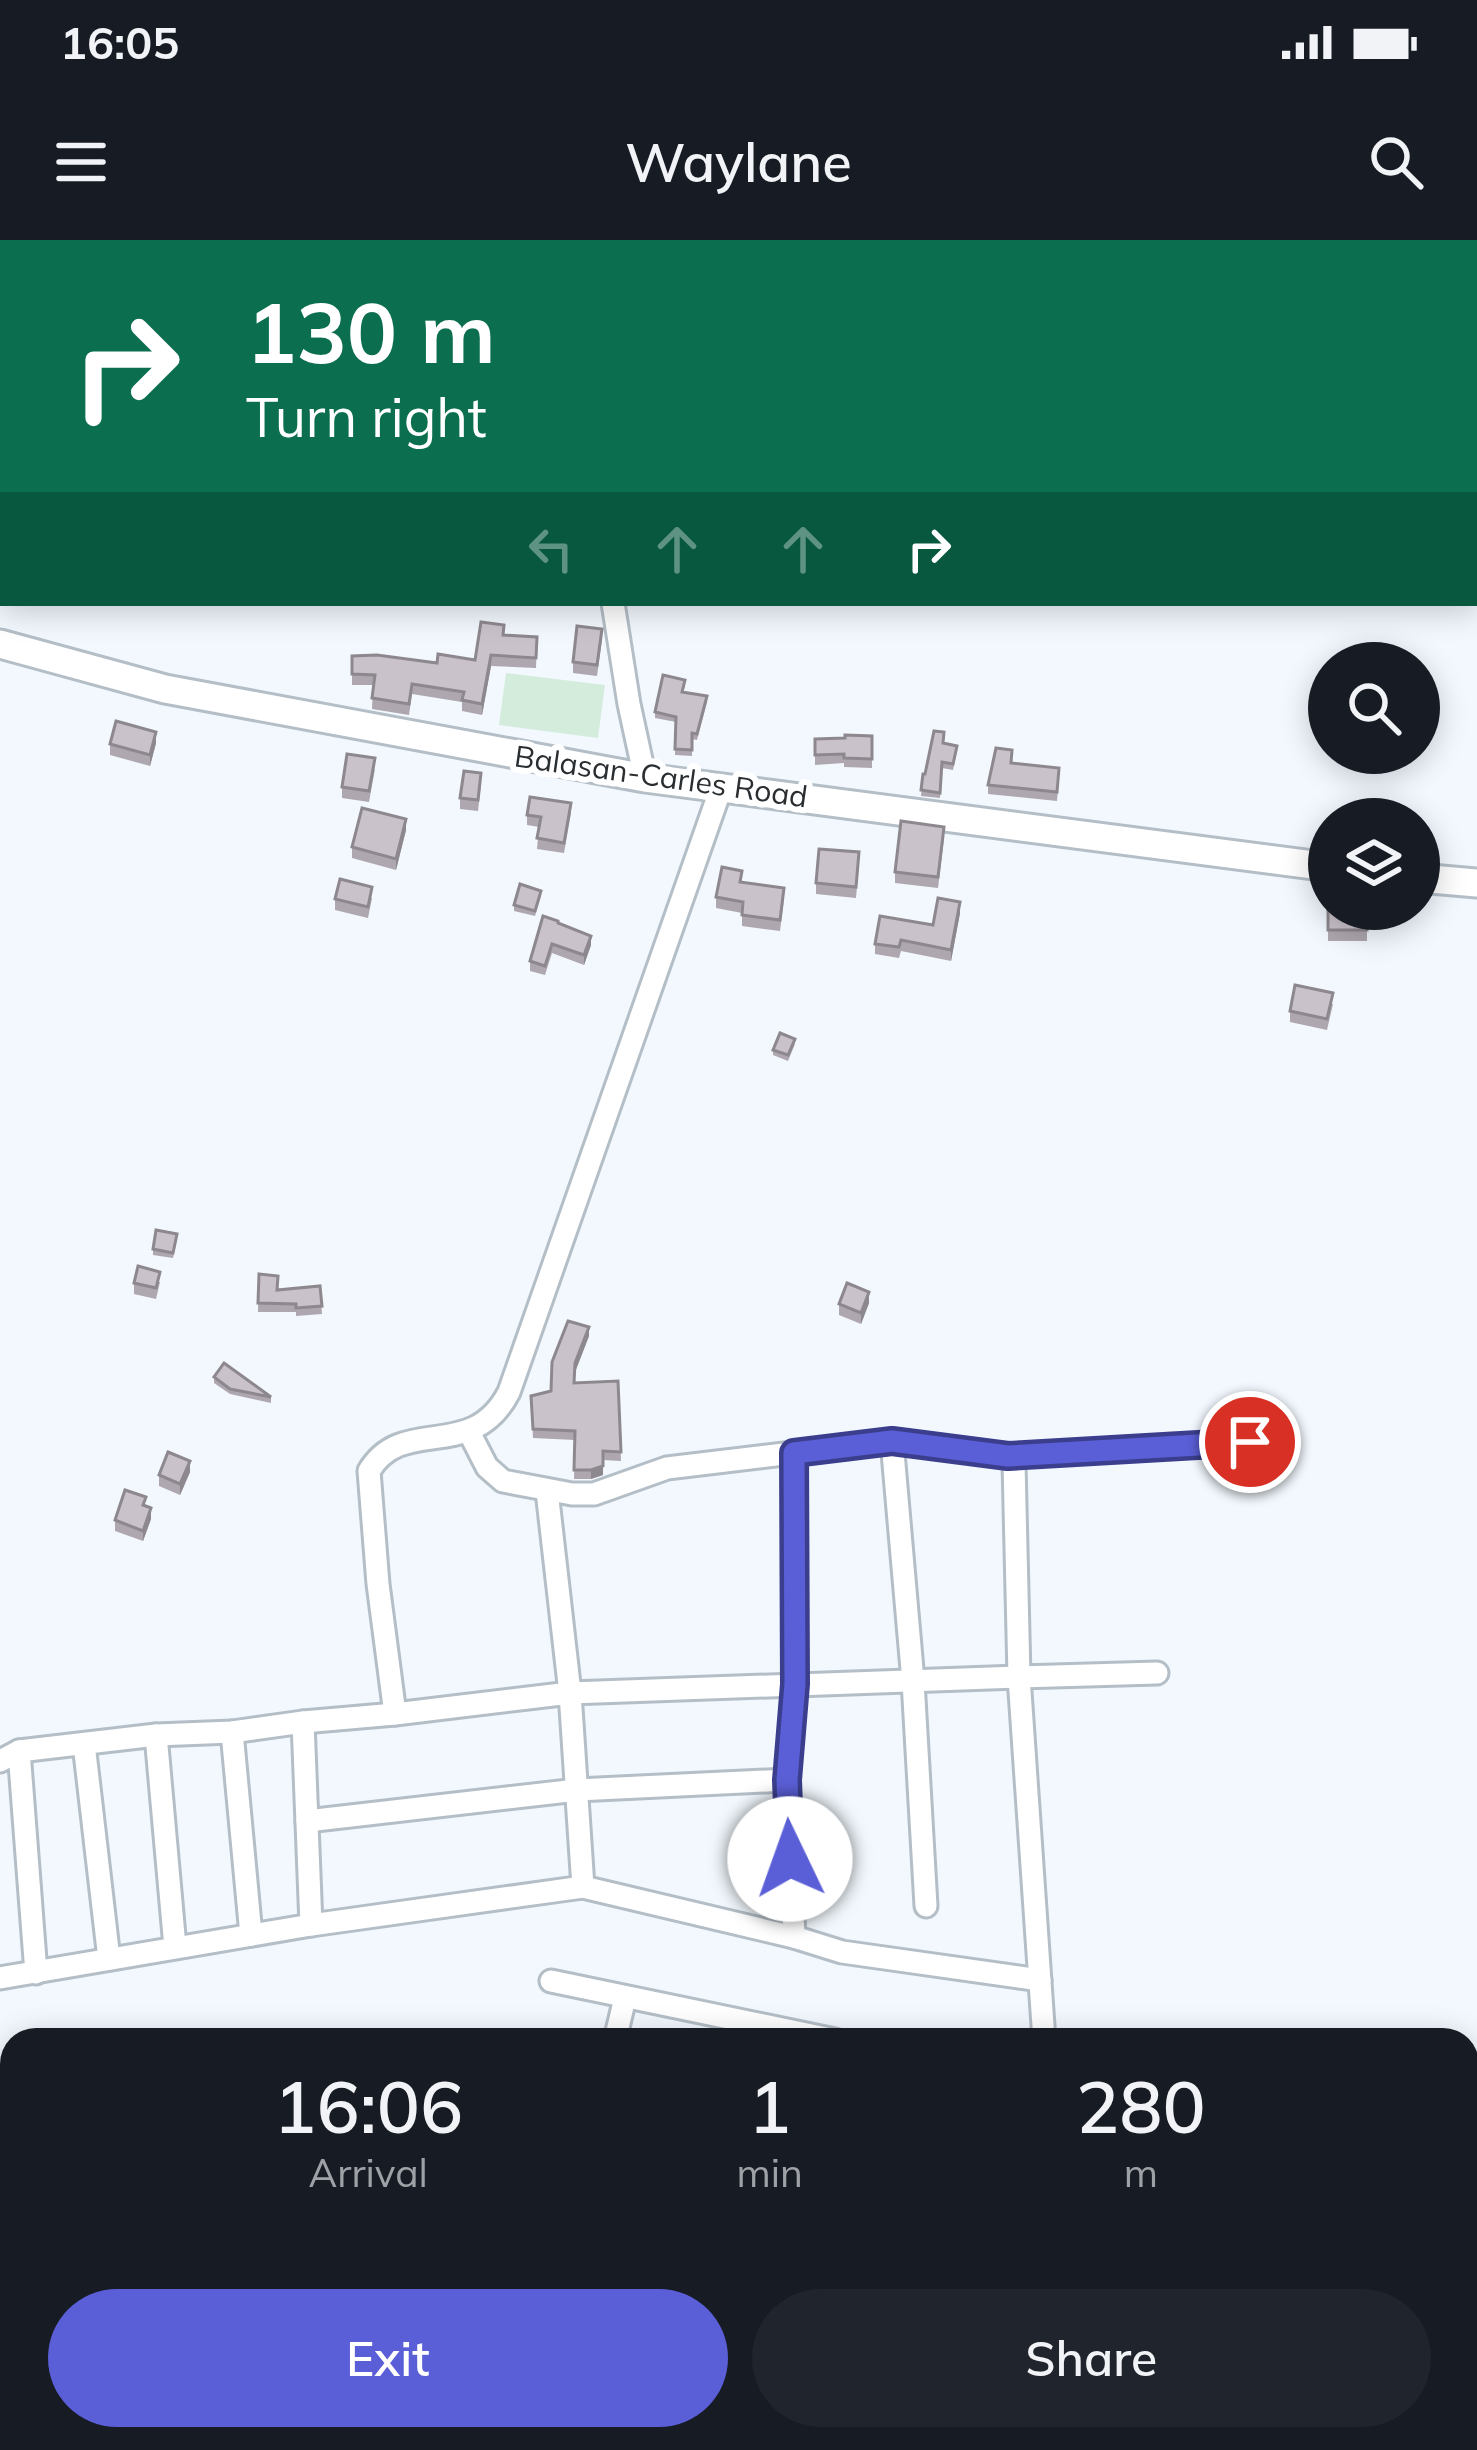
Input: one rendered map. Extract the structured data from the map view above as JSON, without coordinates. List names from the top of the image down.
{
  "streets": {
    "main road": ["Balasan-Carles Road"]
  },
  "page": {
    "status": "16:05",
    "header": "Waylane",
    "turn": ["130 m", "Turn right"],
    "eta": [
      "16:06",
      "Arrival",
      "1",
      "min",
      "280",
      "m"
    ],
    "buttons": ["Exit", "Share"]
  }
}
